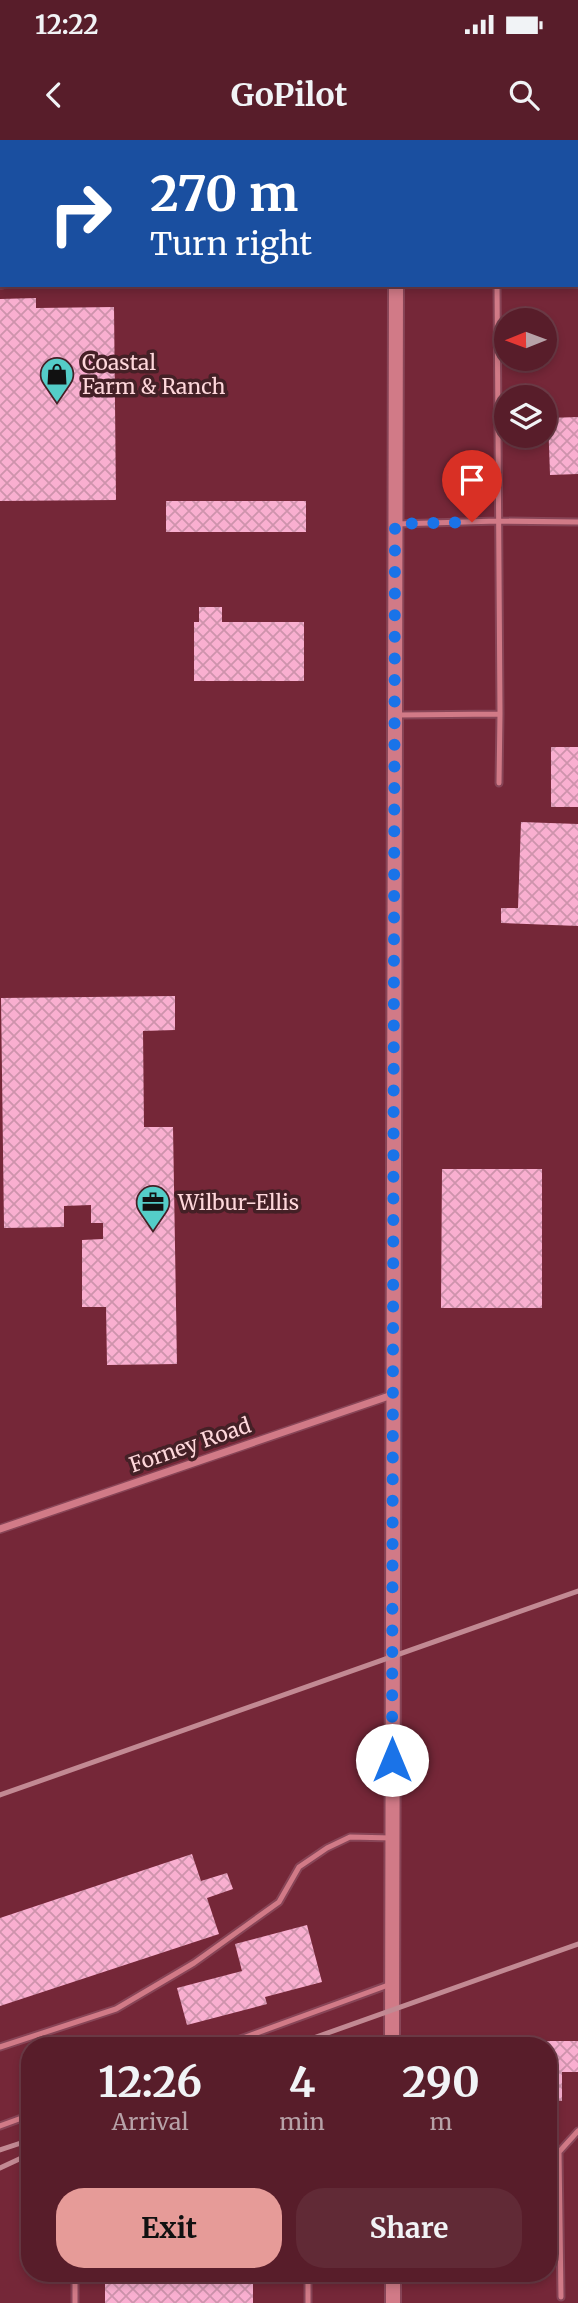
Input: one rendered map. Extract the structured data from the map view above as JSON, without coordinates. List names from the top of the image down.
{
  "streets": {
    "street": ["Forney Road"]
  },
  "places": {
    "shop": ["Coastal Farm & Ranch"],
    "office": ["Wilbur-Ellis"]
  },
  "north": "left",
  "page": {
    "status": "12:22",
    "header": "GoPilot",
    "turn": ["270 m", "Turn right"],
    "eta": [
      "12:26",
      "Arrival",
      "4",
      "min",
      "290",
      "m"
    ],
    "buttons": ["Exit", "Share"]
  }
}
